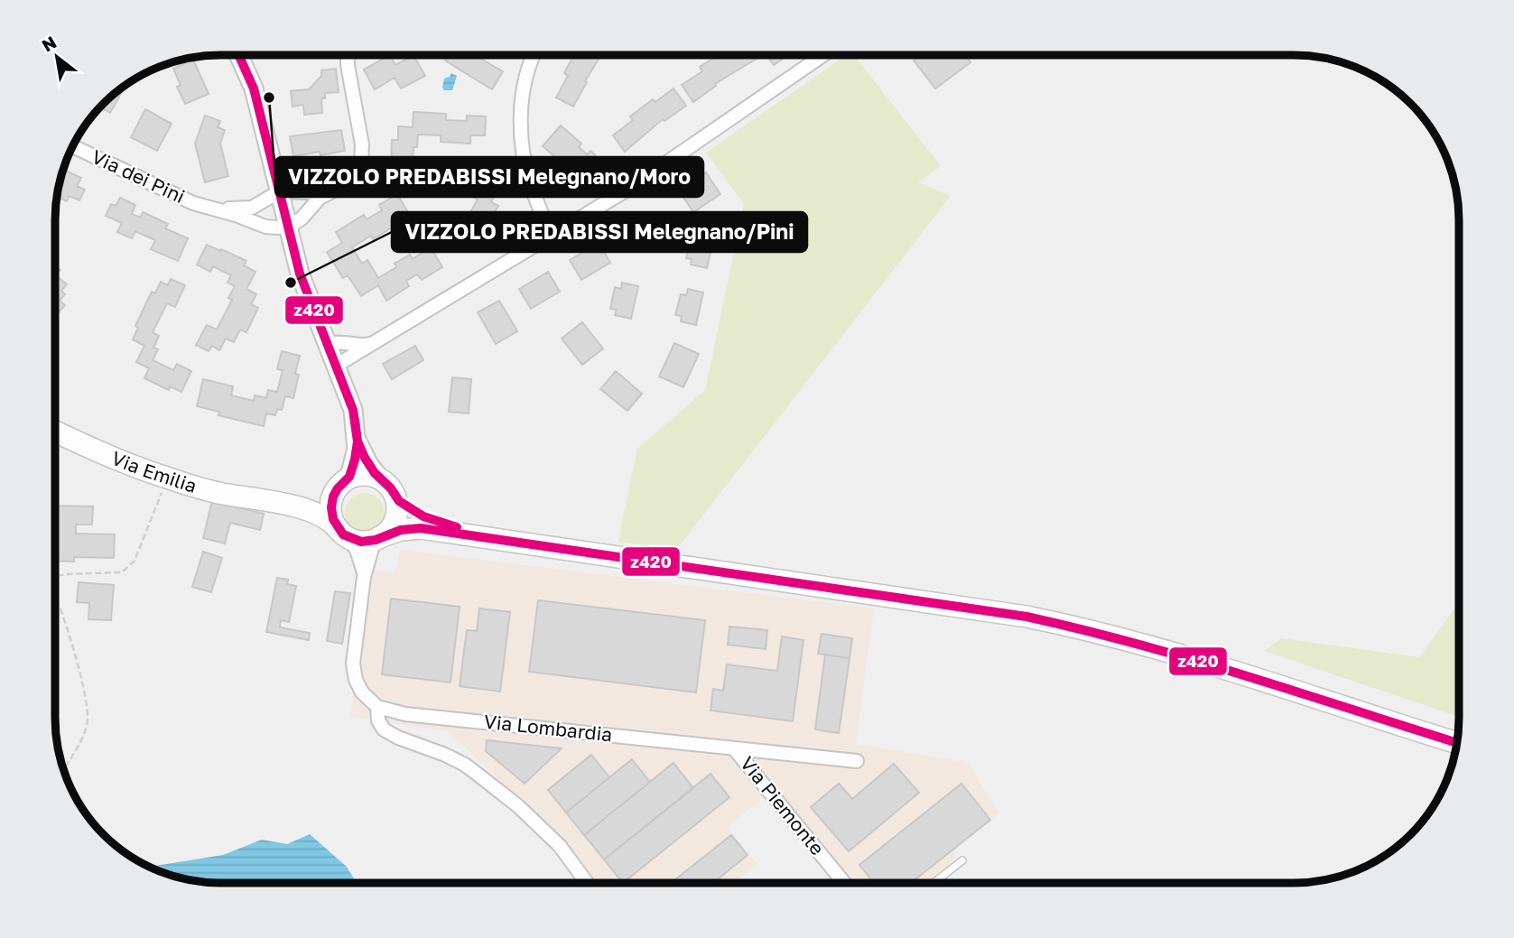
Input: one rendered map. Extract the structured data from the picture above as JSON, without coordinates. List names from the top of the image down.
{
  "streets": {
    "main road": ["Via Emilia"],
    "street": ["Via dei Pini", "Via Lombardia", "Via Piemonte"]
  },
  "crossings": [
    ["Via Lombardia", "Via Piemonte"]
  ],
  "places": ["VIZZOLO PREDABISSI Melegnano/Moro", "VIZZOLO PREDABISSI Melegnano/Pini"],
  "lines": ["transit line z420"],
  "north": "top left"
}
